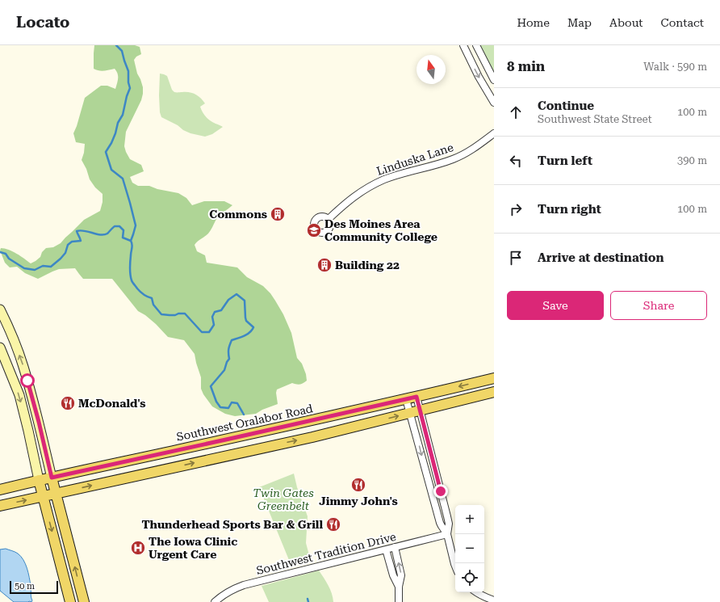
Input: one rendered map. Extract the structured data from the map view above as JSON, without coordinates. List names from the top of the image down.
{
  "streets": {
    "main road": ["Southwest Oralabor Road"],
    "street": ["Linduska Lane", "Southwest Tradition Drive"]
  },
  "parks": ["Twin Gates Greenbelt"],
  "places": {
    "building": ["Commons", "Building 22"],
    "school or university": ["Des Moines Area Community College"],
    "restaurant": ["McDonald's", "Jimmy John's", "Thunderhead Sports Bar & Grill"],
    "hospital": ["The Iowa Clinic Urgent Care"]
  },
  "scale_bar": "50 m",
  "north": "top",
  "page": {
    "header": "Locato",
    "nav": [
      "Home",
      "Map",
      "About",
      "Contact"
    ],
    "heading": ["8 min", "Walk · 590 m"],
    "list": [
      ["Continue", "Southwest State Street", "100 m"],
      ["Turn left", "390 m"],
      ["Turn right", "100 m"],
      "Arrive at destination"
    ],
    "buttons": ["Save", "Share"],
    "map_buttons": ["+", "−"],
    "scale": "50 m"
  }
}
